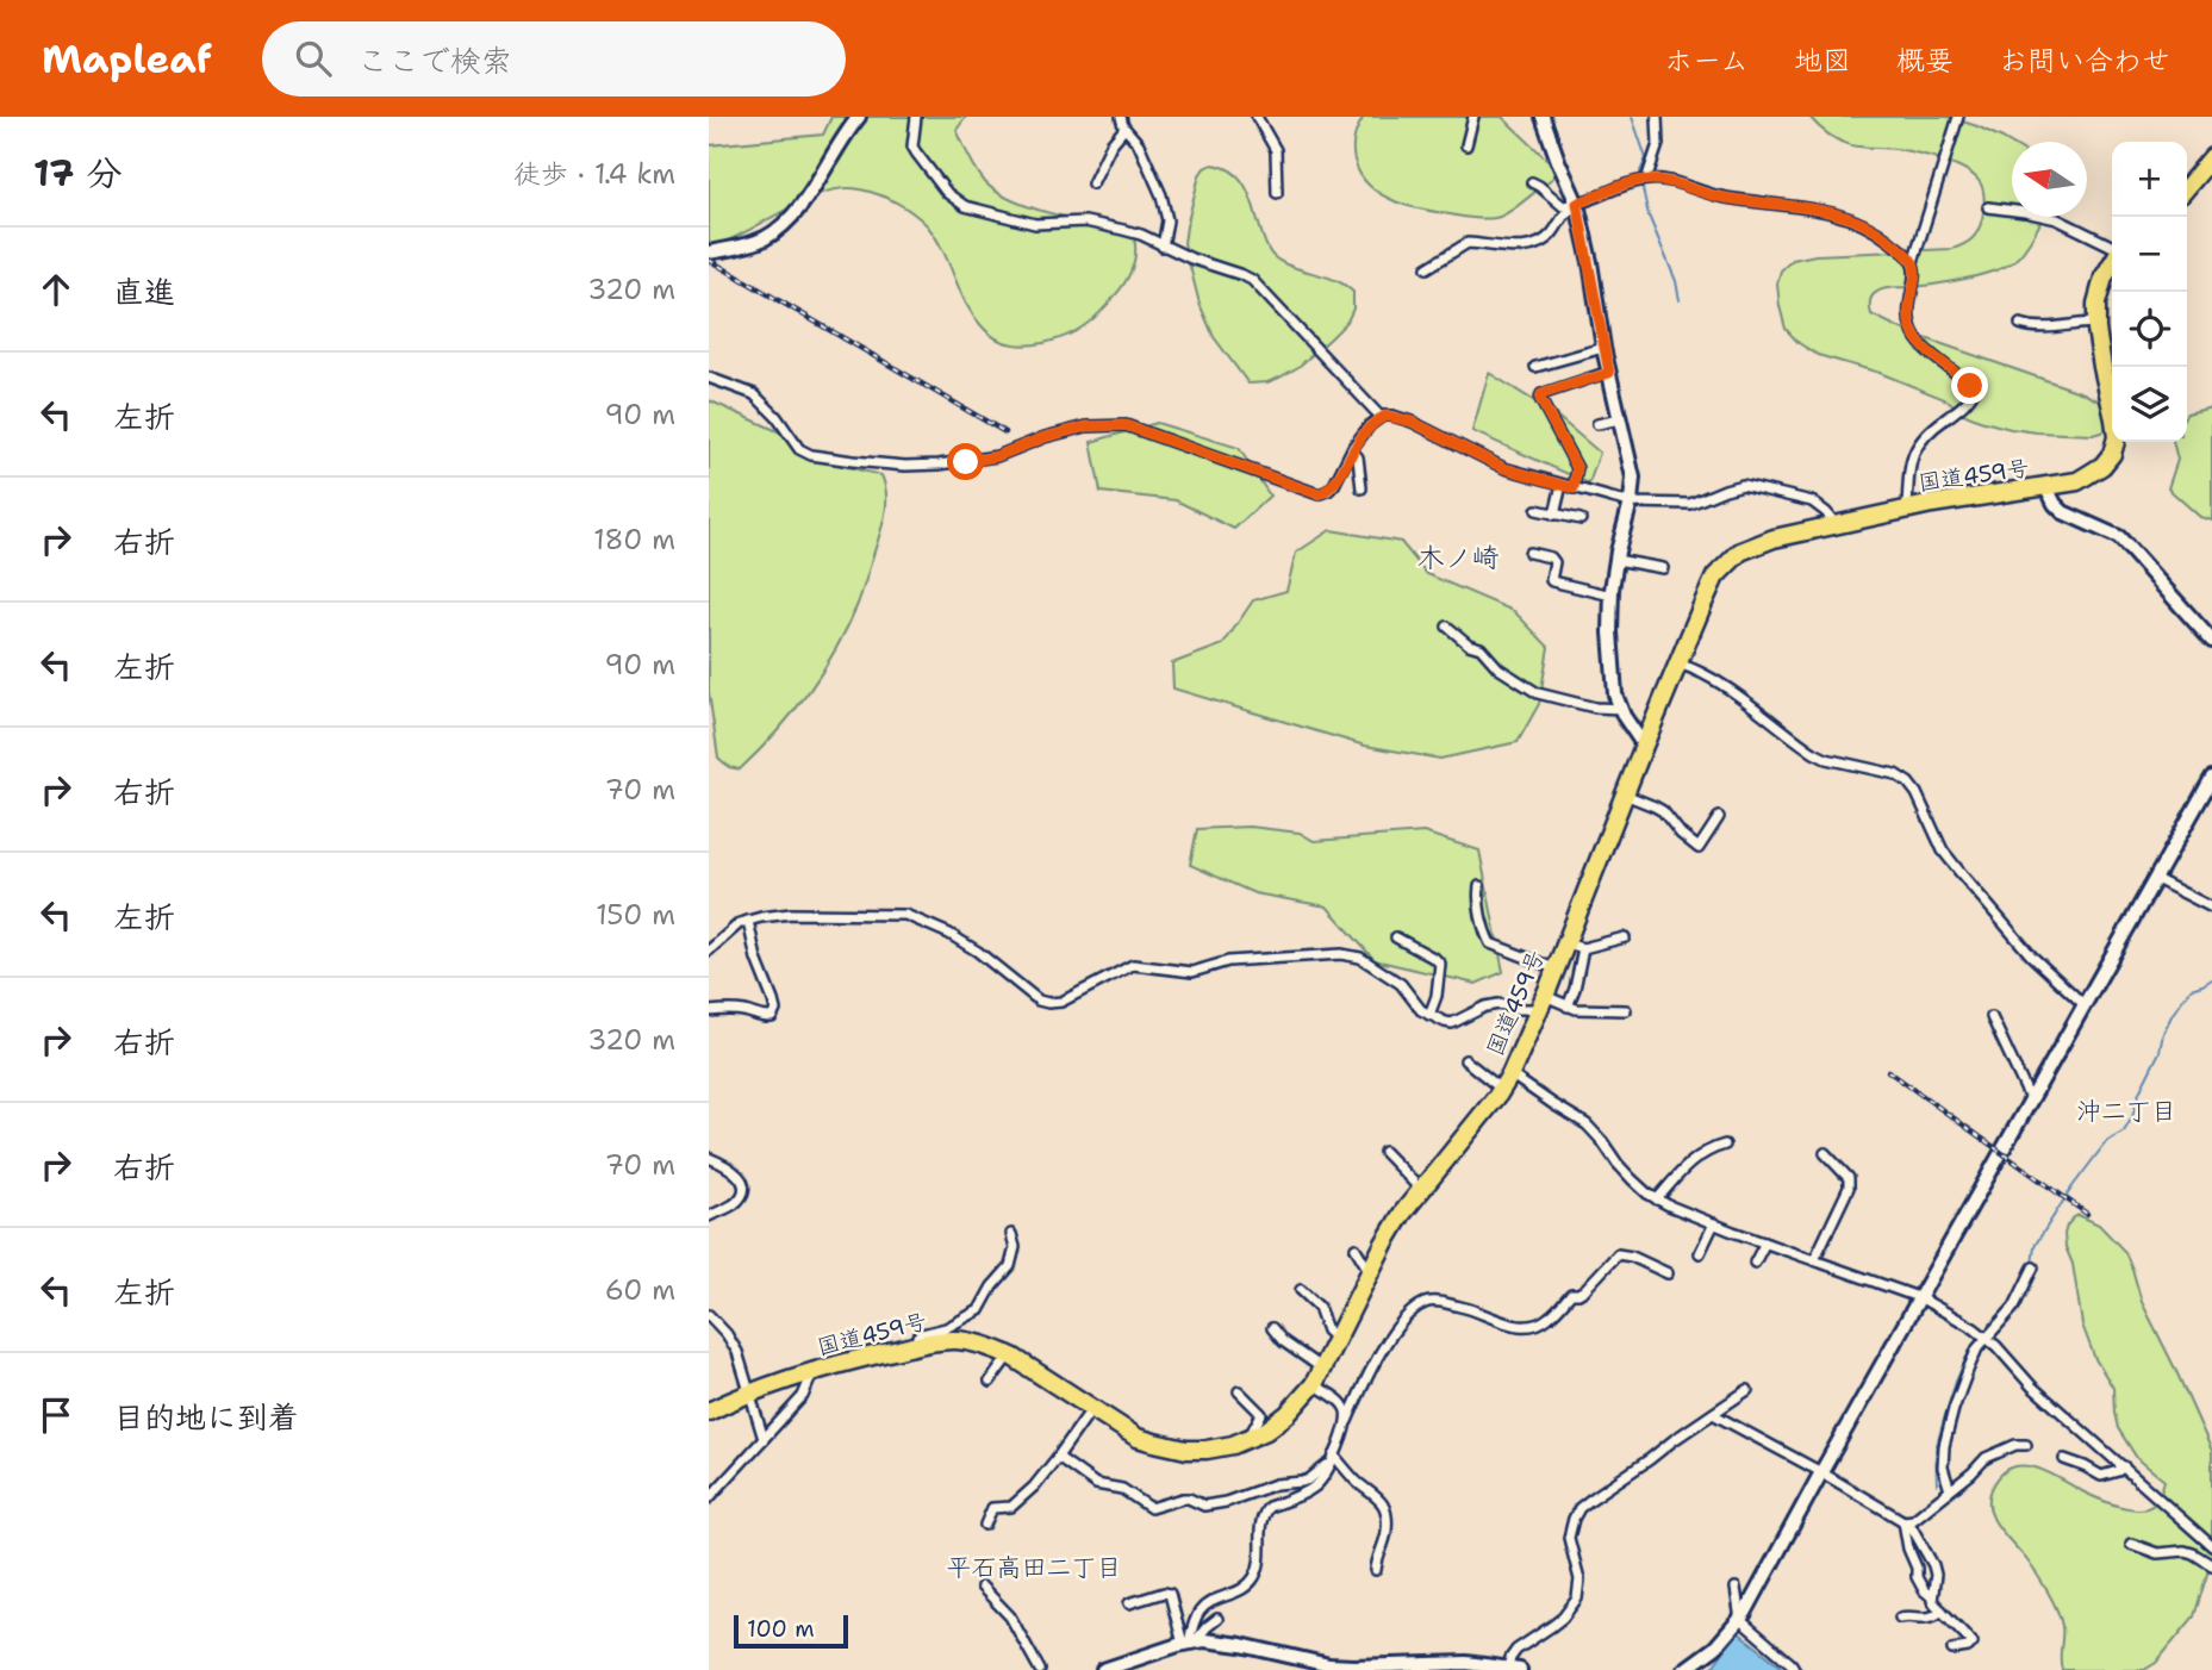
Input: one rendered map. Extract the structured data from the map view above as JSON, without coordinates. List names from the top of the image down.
{
  "streets": {
    "highway": ["国道459号"]
  },
  "districts": ["木ノ崎", "沖二丁目", "平石高田二丁目"],
  "scale_bar": "100 m",
  "north": "left",
  "page": {
    "header": "Mapleaf",
    "search": "ここで検索",
    "nav": [
      "ホーム",
      "地図",
      "概要",
      "お問い合わせ"
    ],
    "heading": ["17 分", "徒歩 · 1.4 km"],
    "map_buttons": ["+", "−"],
    "list": [
      ["直進", "320 m"],
      ["左折", "90 m"],
      ["右折", "180 m"],
      ["左折", "90 m"],
      ["右折", "70 m"],
      ["左折", "150 m"],
      ["右折", "320 m"],
      ["右折", "70 m"],
      ["左折", "60 m"],
      "目的地に到着"
    ],
    "scale": "100 m"
  }
}
